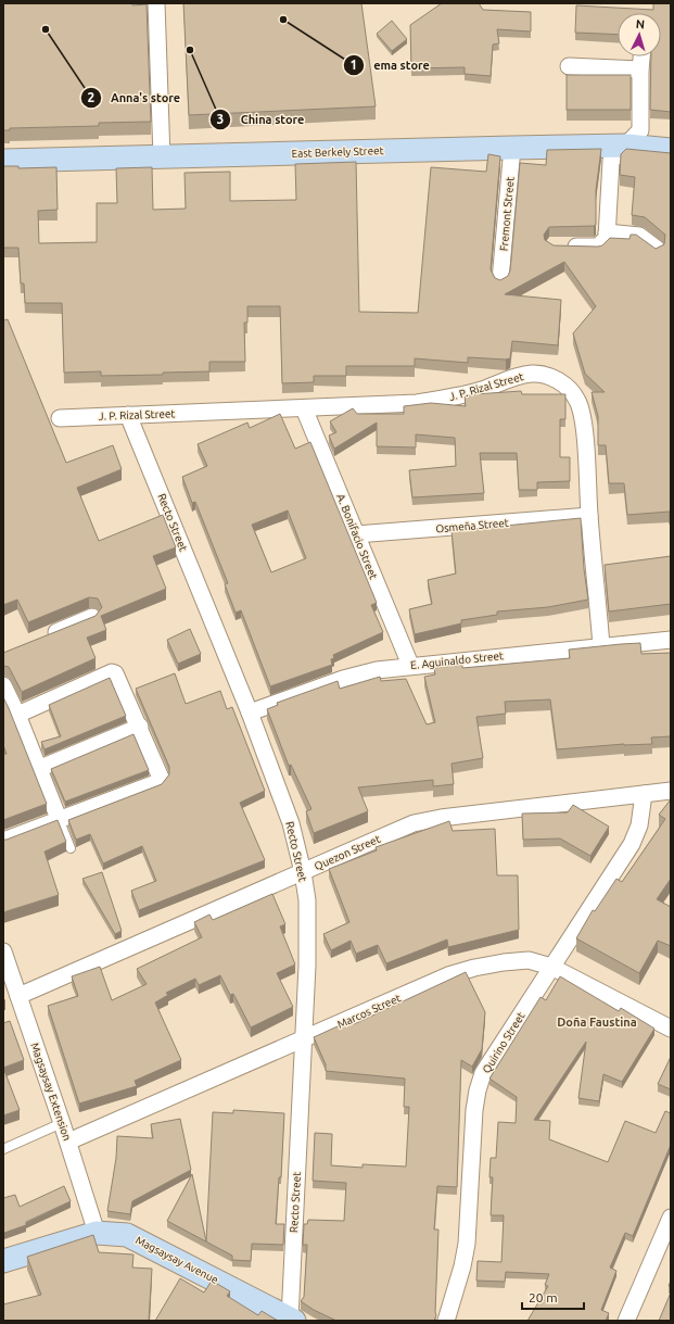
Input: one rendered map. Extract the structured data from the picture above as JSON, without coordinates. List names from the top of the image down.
{
  "streets": {
    "street": [
      "East Berkely Street",
      "Fremont Street",
      "J. P. Rizal Street",
      "Recto Street",
      "Osmeña Street",
      "A. Bonifacio Street",
      "E. Aguinaldo Street",
      "Quezon Street",
      "Marcos Street",
      "Quirino Street",
      "Magsaysay Extension",
      "Magsaysay Avenue"
    ]
  },
  "crossings": [
    ["East Berkely Street", "Fremont Street"],
    ["J. P. Rizal Street", "Recto Street"],
    ["J. P. Rizal Street", "Osmeña Street"],
    ["J. P. Rizal Street", "A. Bonifacio Street"],
    ["J. P. Rizal Street", "E. Aguinaldo Street"],
    ["Recto Street", "E. Aguinaldo Street"],
    ["Recto Street", "Quezon Street"],
    ["Recto Street", "Marcos Street"],
    ["Recto Street", "Magsaysay Avenue"],
    ["Osmeña Street", "A. Bonifacio Street"],
    ["A. Bonifacio Street", "E. Aguinaldo Street"],
    ["Quezon Street", "Quirino Street"],
    ["Quezon Street", "Magsaysay Extension"],
    ["Marcos Street", "Quirino Street"],
    ["Marcos Street", "Magsaysay Extension"],
    ["Magsaysay Extension", "Magsaysay Avenue"]
  ],
  "districts": ["Doña Faustina"],
  "places": ["ema store", "Anna's store", "China store"],
  "scale_bar": "20 m",
  "north": "top"
}
